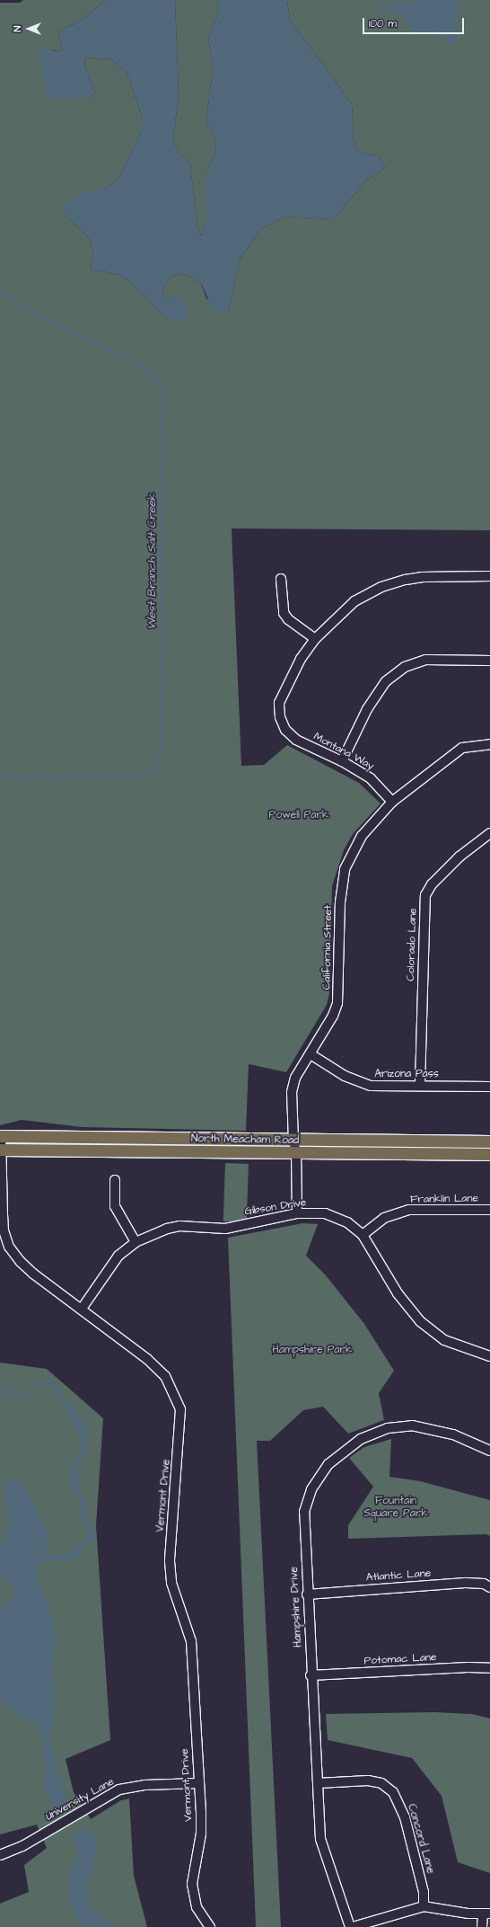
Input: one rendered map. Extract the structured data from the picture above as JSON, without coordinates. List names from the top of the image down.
{
  "streets": {
    "main road": ["North Meacham Road"],
    "street": [
      "Montana Way",
      "Colorado Lane",
      "California Street",
      "Arizona Pass",
      "Franklin Lane",
      "Gibson Drive",
      "Vermont Drive",
      "Atlantic Lane",
      "Hampshire Drive",
      "Potomac Lane",
      "University Lane",
      "Concord Lane"
    ]
  },
  "crossings": [
    ["Montana Way", "California Street"],
    ["Colorado Lane", "Arizona Pass"],
    ["California Street", "Arizona Pass"],
    ["California Street", "North Meacham Road"],
    ["California Street", "Gibson Drive"],
    ["North Meacham Road", "Vermont Drive"],
    ["Franklin Lane", "Gibson Drive"],
    ["Gibson Drive", "Vermont Drive"],
    ["Vermont Drive", "University Lane"],
    ["Atlantic Lane", "Hampshire Drive"],
    ["Hampshire Drive", "Potomac Lane"],
    ["Hampshire Drive", "Concord Lane"]
  ],
  "water": ["West Branch Salt Creek"],
  "parks": ["Powell Park", "Hampshire Park", "Fountain Square Park"],
  "scale_bar": "100 m",
  "north": "left"
}
